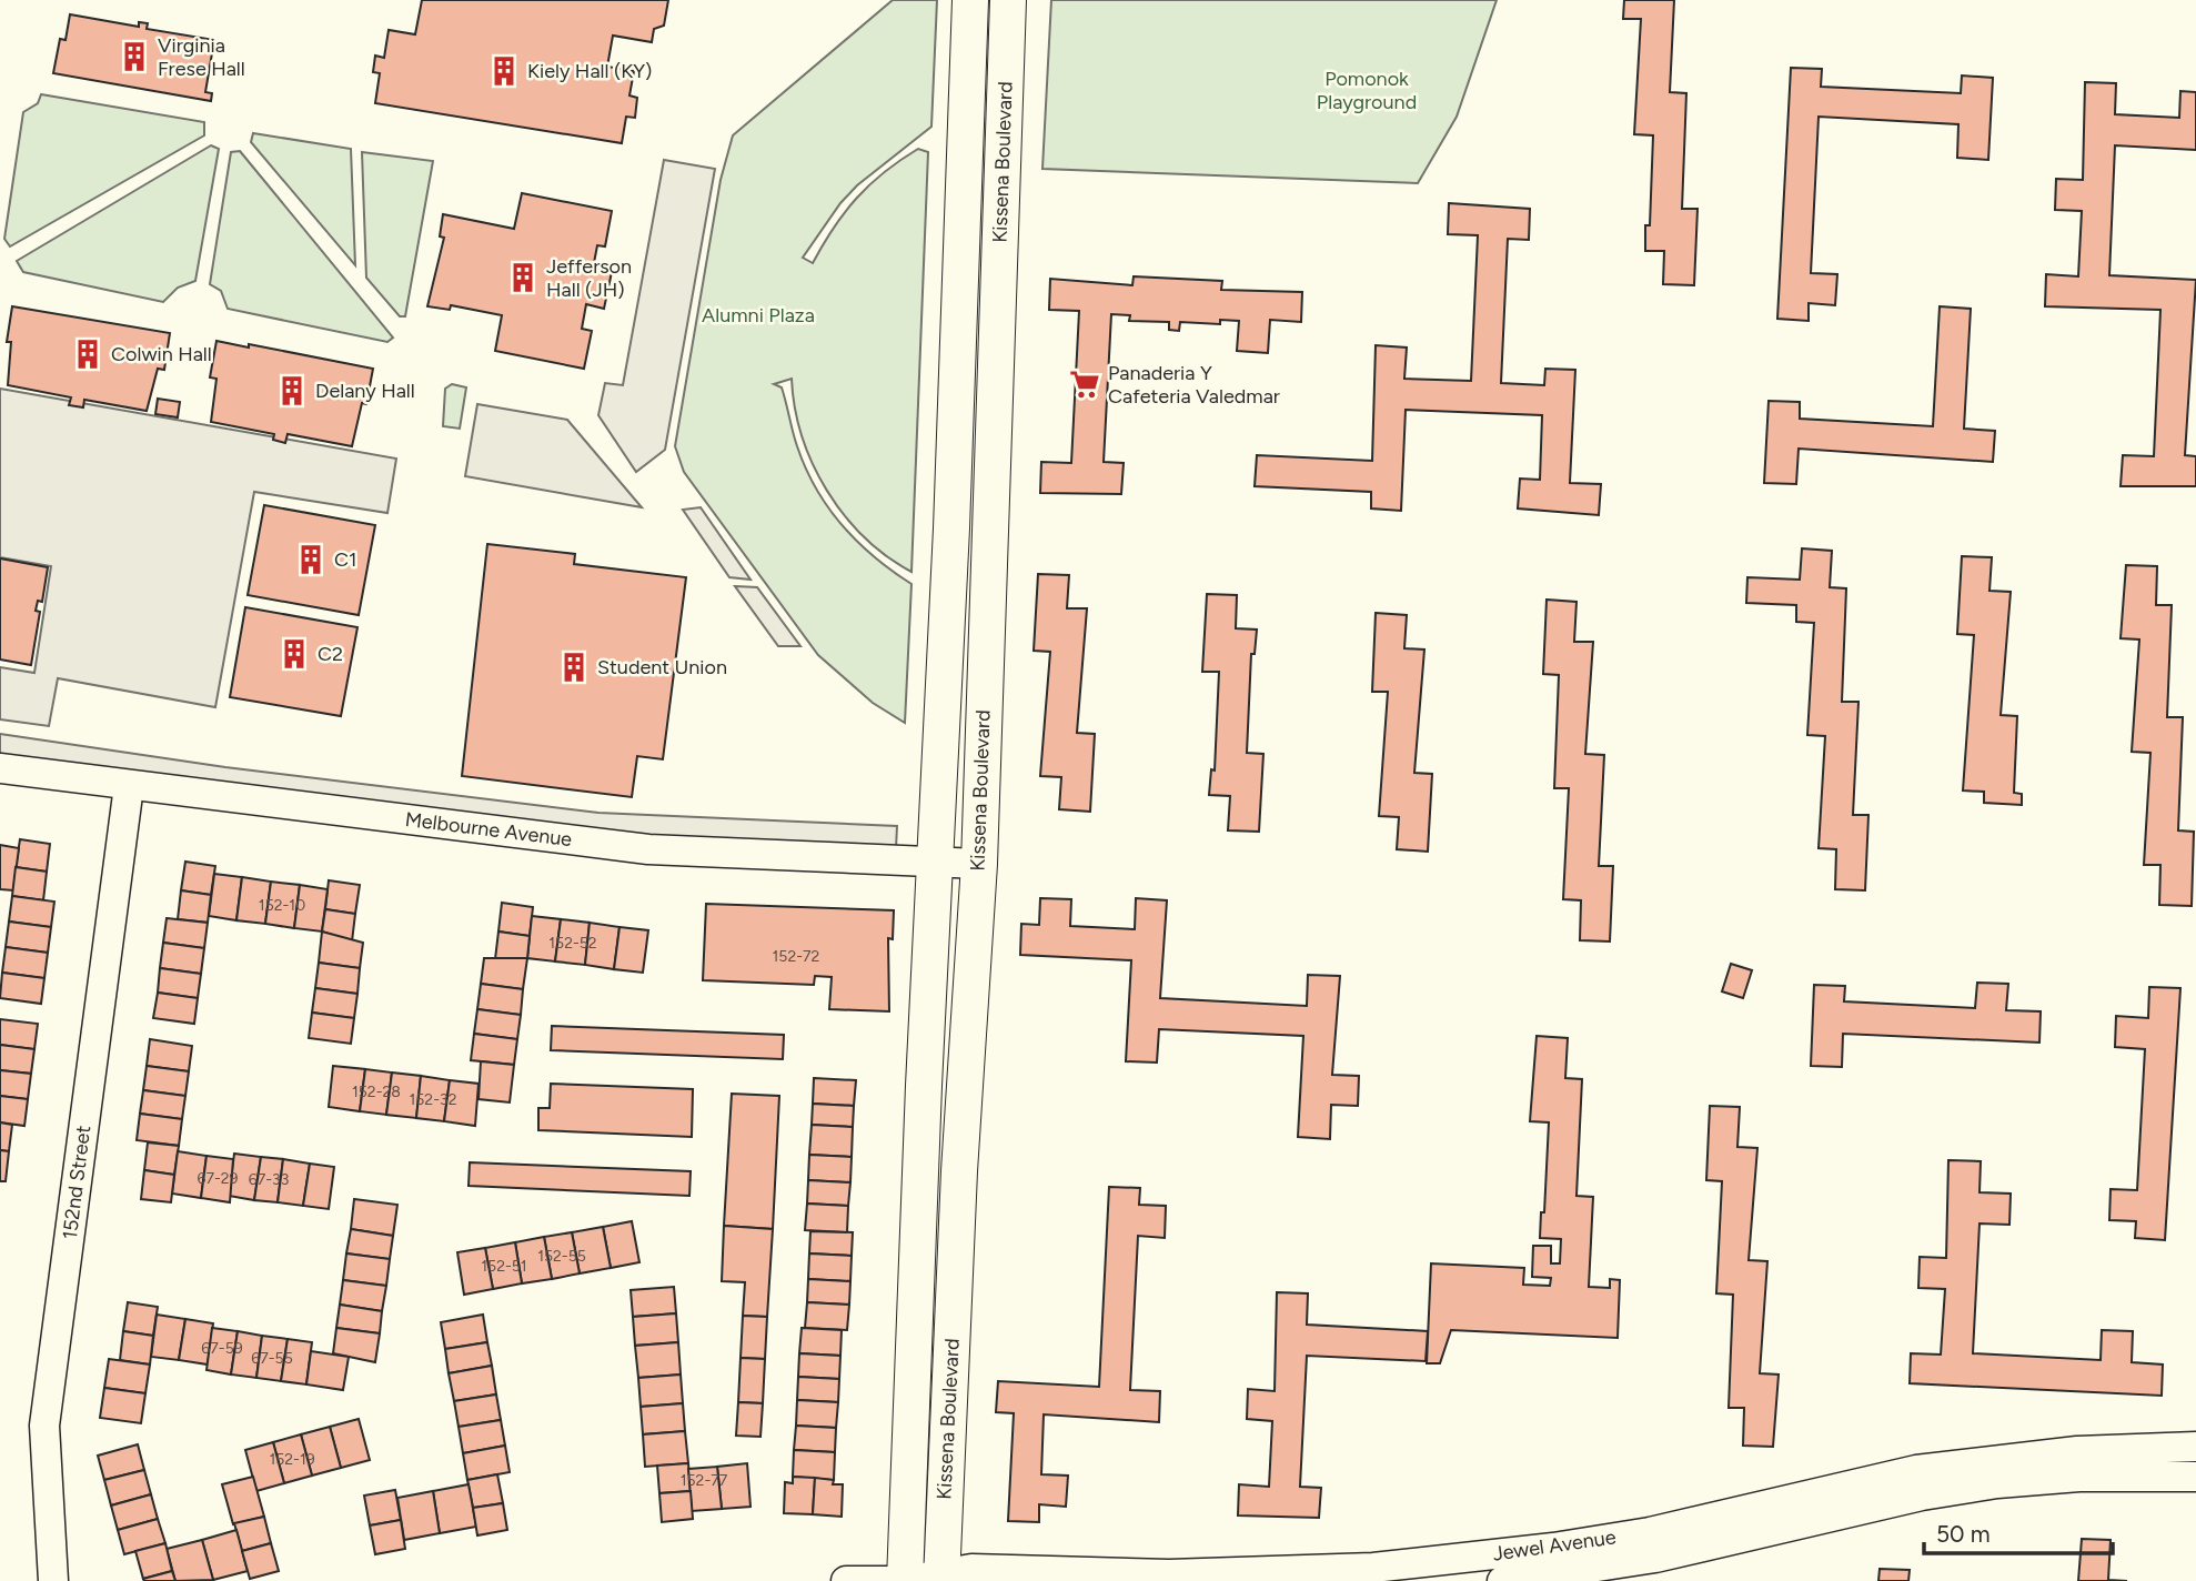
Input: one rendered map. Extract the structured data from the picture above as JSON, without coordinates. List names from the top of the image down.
{
  "streets": {
    "main road": ["Kissena Boulevard"],
    "street": ["Melbourne Avenue", "152nd Street", "Jewel Avenue"]
  },
  "crossings": [
    ["Kissena Boulevard", "Melbourne Avenue"],
    ["Kissena Boulevard", "Jewel Avenue"],
    ["Melbourne Avenue", "152nd Street"]
  ],
  "parks": ["Pomonok Playground", "Alumni Plaza"],
  "places": {
    "building": [
      "Virginia Frese Hall",
      "Kiely Hall (KY)",
      "Jefferson Hall (JH)",
      "Colwin Hall",
      "Delany Hall",
      "C1",
      "C2",
      "Student Union"
    ],
    "supermarket": ["Panaderia Y Cafeteria Valedmar"]
  },
  "house_numbers": [
    "152-10",
    "152-52",
    "152-72",
    "152-28",
    "152-32",
    "67-29",
    "67-33",
    "152-55",
    "152-51",
    "67-59",
    "67-55",
    "152-19",
    "152-77"
  ],
  "scale_bar": "50 m"
}
